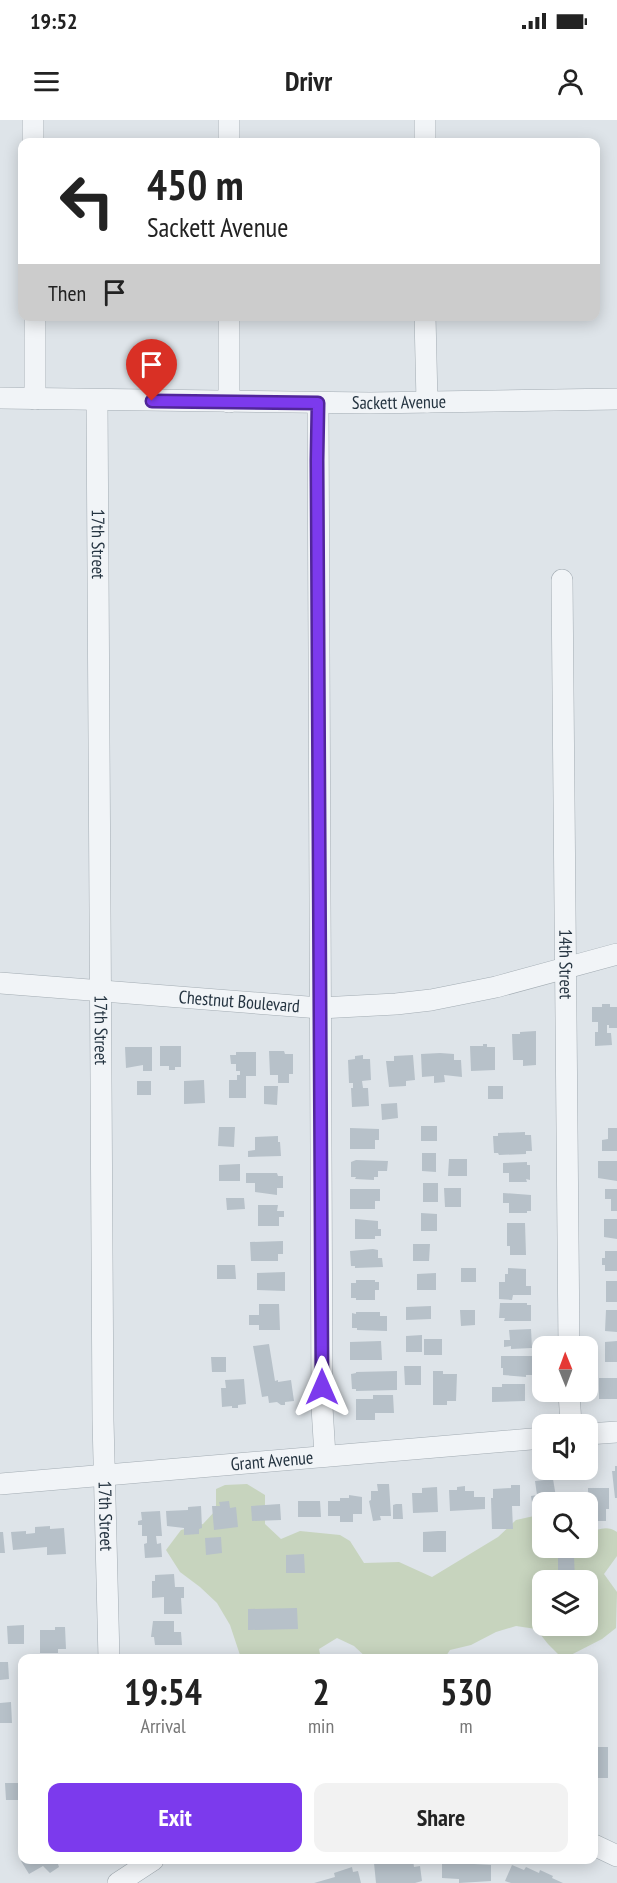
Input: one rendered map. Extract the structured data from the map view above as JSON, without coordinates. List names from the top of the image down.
{
  "streets": {
    "street": [
      "Sackett Avenue",
      "17th Street",
      "14th Street",
      "Chestnut Boulevard",
      "Grant Avenue"
    ]
  },
  "crossings": [
    ["Sackett Avenue", "17th Street"],
    ["17th Street", "Chestnut Boulevard"],
    ["17th Street", "Grant Avenue"],
    ["14th Street", "Chestnut Boulevard"]
  ],
  "north": "top",
  "page": {
    "status": "19:52",
    "header": "Drivr",
    "turn": ["450 m", "Sackett Avenue"],
    "then": "Then",
    "eta": [
      "19:54",
      "Arrival",
      "2",
      "min",
      "530",
      "m"
    ],
    "buttons": ["Exit", "Share"]
  }
}
